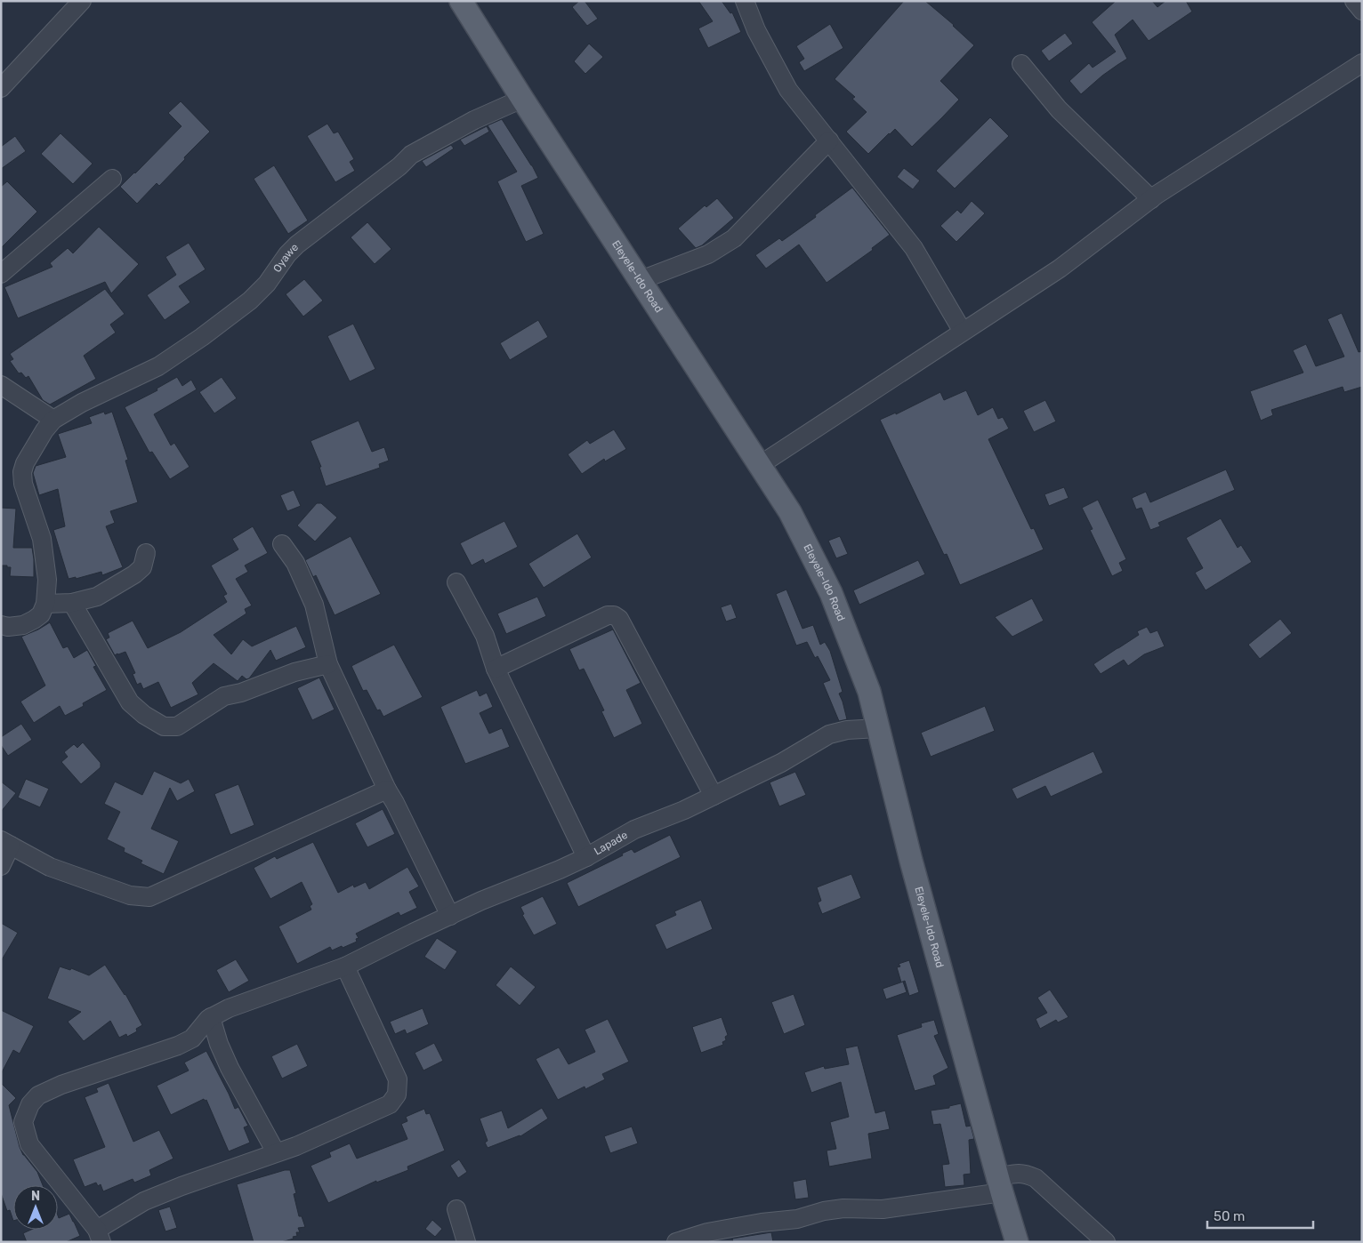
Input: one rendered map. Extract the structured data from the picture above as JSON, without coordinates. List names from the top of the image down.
{
  "streets": {
    "main road": ["Eleyele-Ido Road"],
    "street": ["Oyawe", "Lapade"]
  },
  "crossings": [
    ["Oyawe", "Eleyele-Ido Road"],
    ["Eleyele-Ido Road", "Lapade"]
  ],
  "scale_bar": "50 m",
  "north": "top"
}
